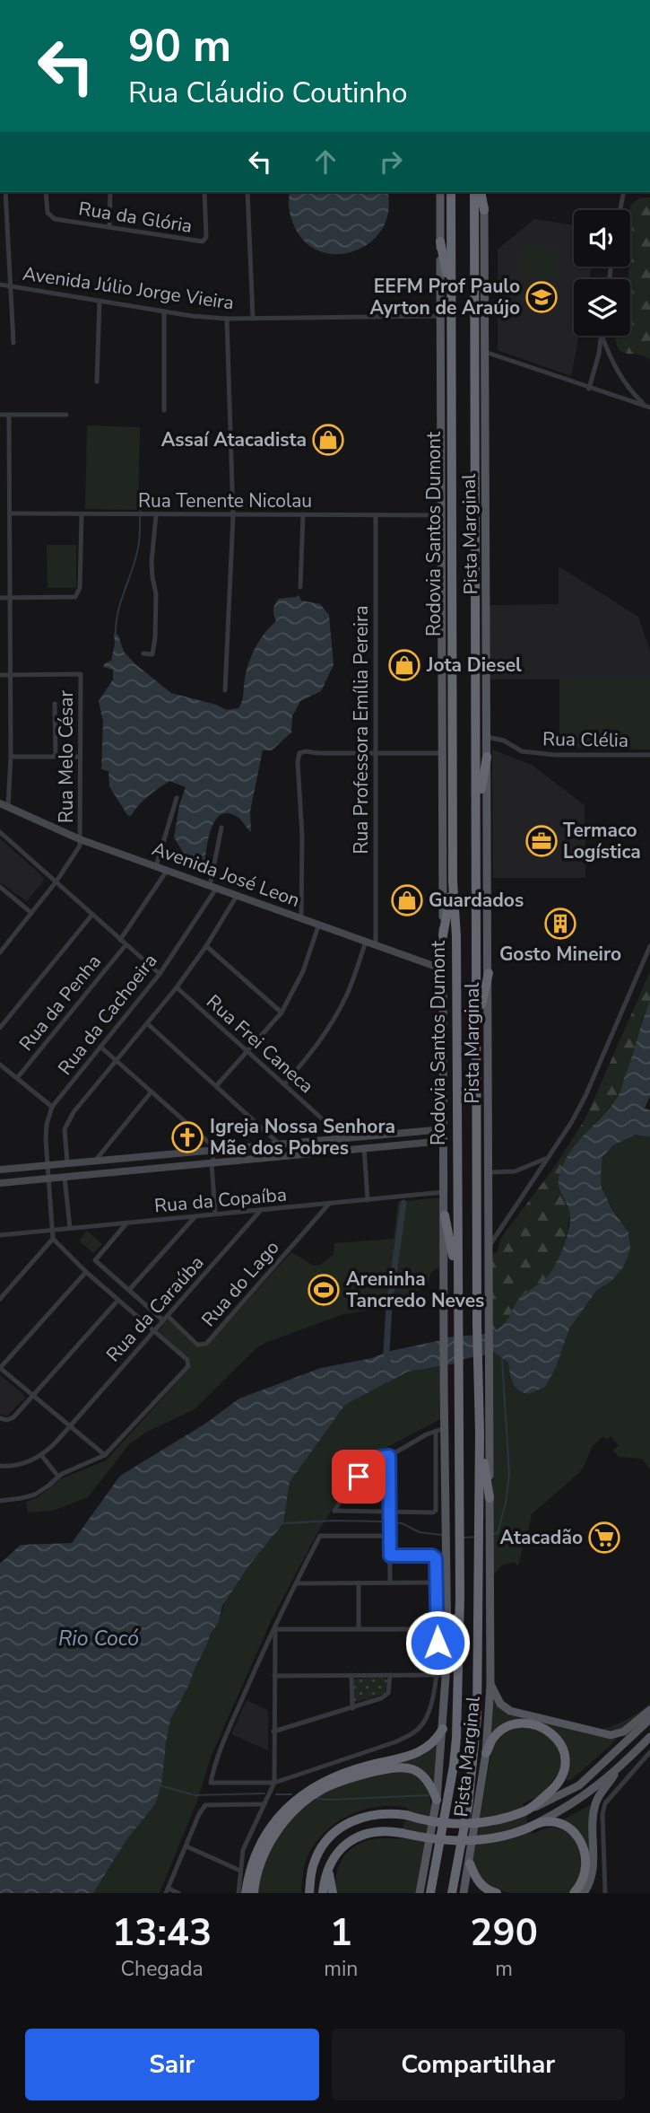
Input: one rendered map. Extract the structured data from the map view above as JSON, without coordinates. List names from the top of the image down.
{
  "streets": {
    "highway": ["Rodovia Santos Dumont"],
    "main road": ["Pista Marginal"],
    "street": [
      "Rua da Glória",
      "Avenida Júlio Jorge Vieira",
      "Rua Tenente Nicolau",
      "Rua Professora Emília Pereira",
      "Rua Clélia",
      "Rua Melo César",
      "Avenida José Leon",
      "Rua da Penha",
      "Rua da Cachoeira",
      "Rua Frei Caneca",
      "Rua da Copaíba",
      "Rua do Lago",
      "Rua da Caraúba"
    ]
  },
  "crossings": [
    ["Avenida Júlio Jorge Vieira", "Pista Marginal"],
    ["Rua Tenente Nicolau", "Pista Marginal"],
    ["Rua Tenente Nicolau", "Rua Professora Emília Pereira"],
    ["Rodovia Santos Dumont", "Pista Marginal"],
    ["Pista Marginal", "Rua Clélia"],
    ["Pista Marginal", "Avenida José Leon"],
    ["Pista Marginal", "Rua da Copaíba"],
    ["Rua Professora Emília Pereira", "Avenida José Leon"],
    ["Rua Melo César", "Avenida José Leon"],
    ["Avenida José Leon", "Rua da Cachoeira"],
    ["Rua da Cachoeira", "Rua Frei Caneca"],
    ["Rua da Cachoeira", "Rua da Copaíba"],
    ["Rua da Copaíba", "Rua do Lago"],
    ["Rua da Copaíba", "Rua da Caraúba"],
    ["Rua do Lago", "Rua da Caraúba"]
  ],
  "water": ["Rio Cocó"],
  "places": {
    "school or university": ["EEFM Prof Paulo Ayrton de Araújo"],
    "shop": ["Assaí Atacadista", "Jota Diesel", "Guardados"],
    "office": ["Termaco Logística"],
    "building": ["Gosto Mineiro"],
    "church": ["Igreja Nossa Senhora Mãe dos Pobres"],
    "sports": ["Areninha Tancredo Neves"],
    "supermarket": ["Atacadão"]
  },
  "page": {
    "turn": ["90 m", "Rua Cláudio Coutinho"],
    "eta": [
      "13:43",
      "Chegada",
      "1",
      "min",
      "290",
      "m"
    ],
    "buttons": ["Sair", "Compartilhar"]
  }
}
